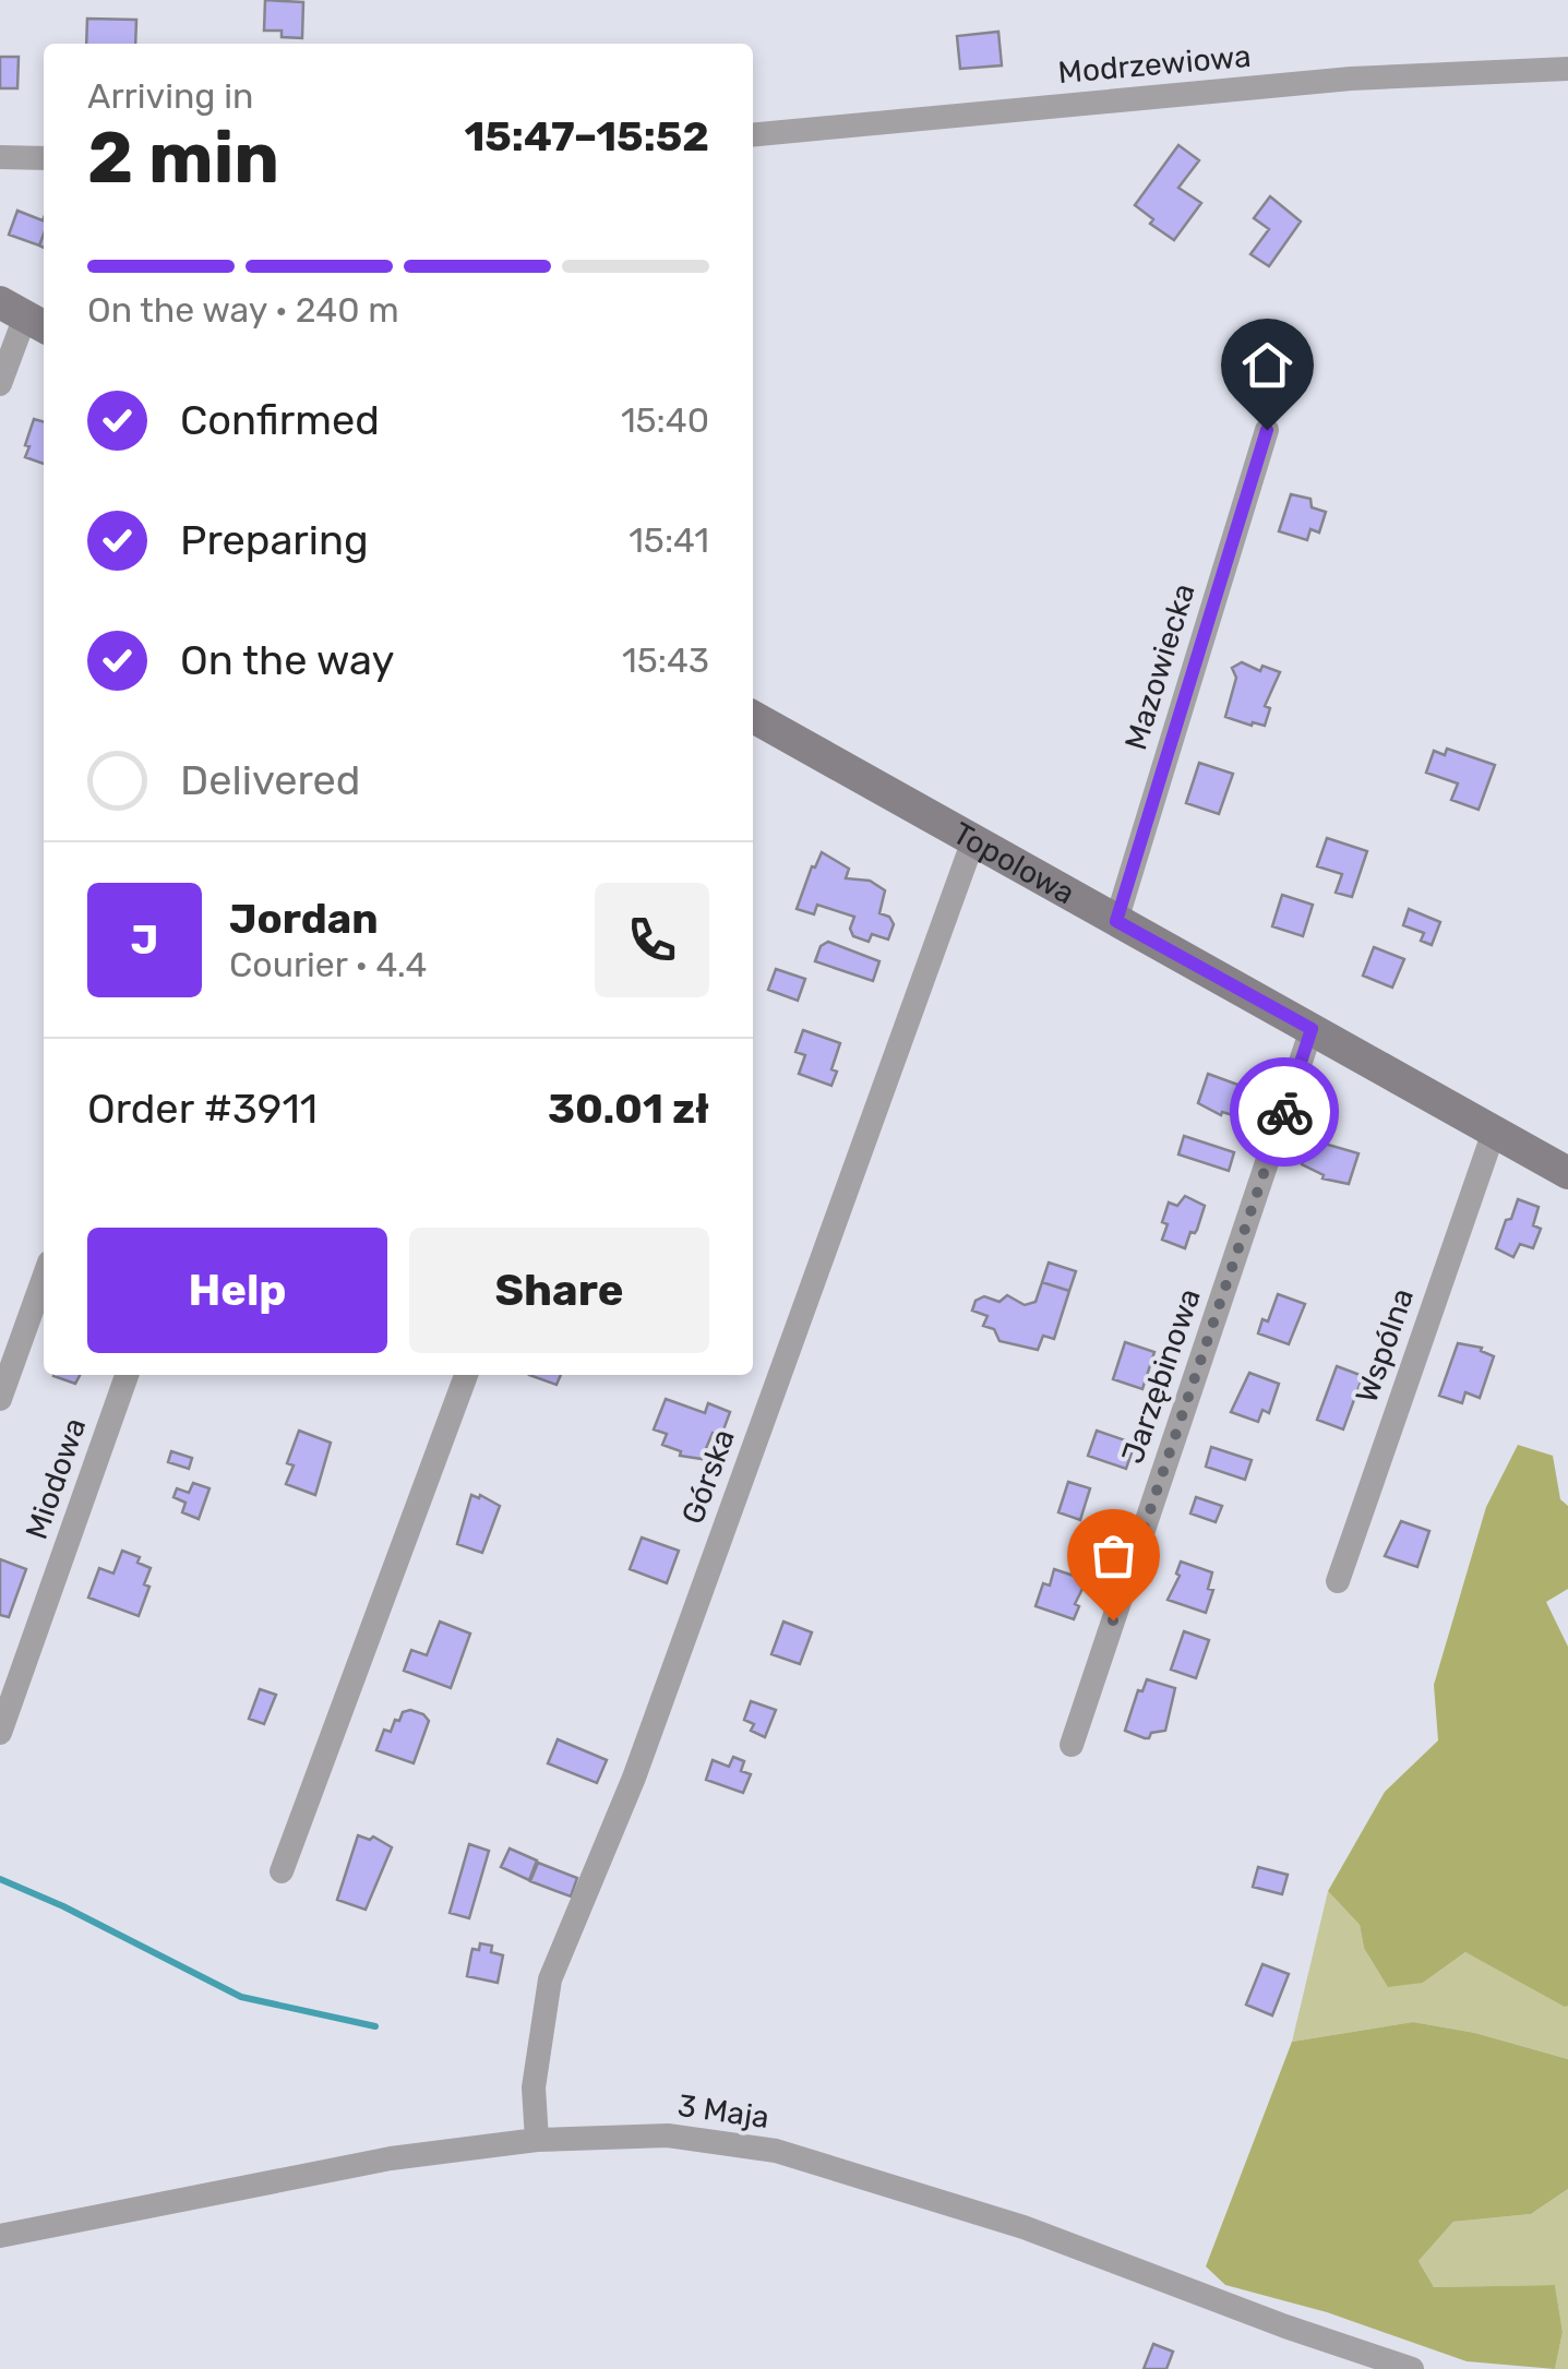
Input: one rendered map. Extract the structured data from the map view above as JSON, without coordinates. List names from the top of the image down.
{
  "streets": {
    "street": [
      "Modrzewiowa",
      "Mazowiecka",
      "Topolowa",
      "Wspólna",
      "Jarzębinowa",
      "Górska",
      "Miodowa",
      "3 Maja"
    ]
  },
  "crossings": [
    ["Mazowiecka", "Topolowa"],
    ["Topolowa", "Wspólna"],
    ["Topolowa", "Jarzębinowa"],
    ["Topolowa", "Górska"],
    ["Górska", "3 Maja"]
  ],
  "page": {
    "heading": ["2 min", "Arriving in", "15:47–15:52"],
    "panel": [
      "Jordan",
      "Courier · 4.4",
      "Order #3911",
      "30.01 zł"
    ],
    "bar": "On the way · 240 m",
    "list": [
      ["Confirmed", "15:40"],
      ["Preparing", "15:41"],
      ["On the way", "15:43"],
      "Delivered"
    ],
    "round": "J",
    "buttons": ["Help", "Share"]
  }
}
